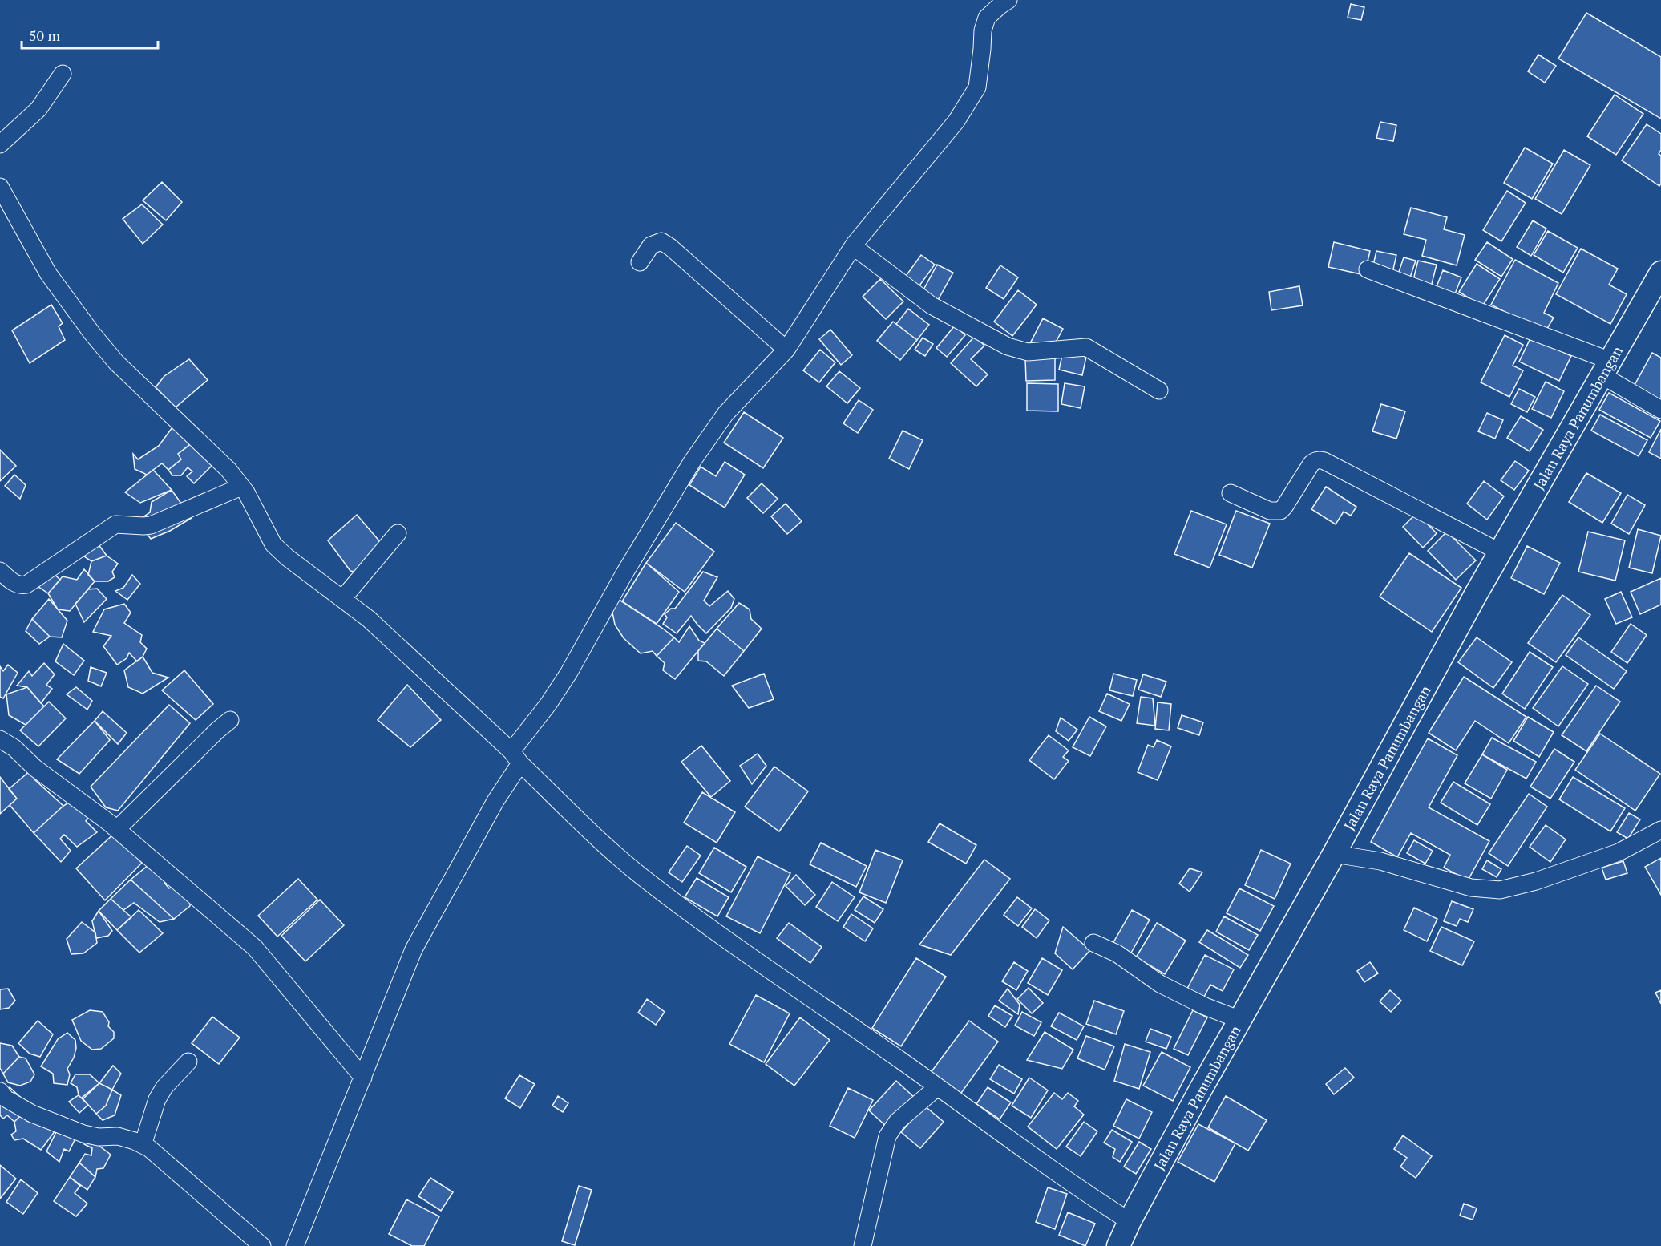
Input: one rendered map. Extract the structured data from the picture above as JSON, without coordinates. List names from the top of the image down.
{
  "streets": {
    "main road": ["Jalan Raya Panumbangan"]
  },
  "scale_bar": "50 m"
}
